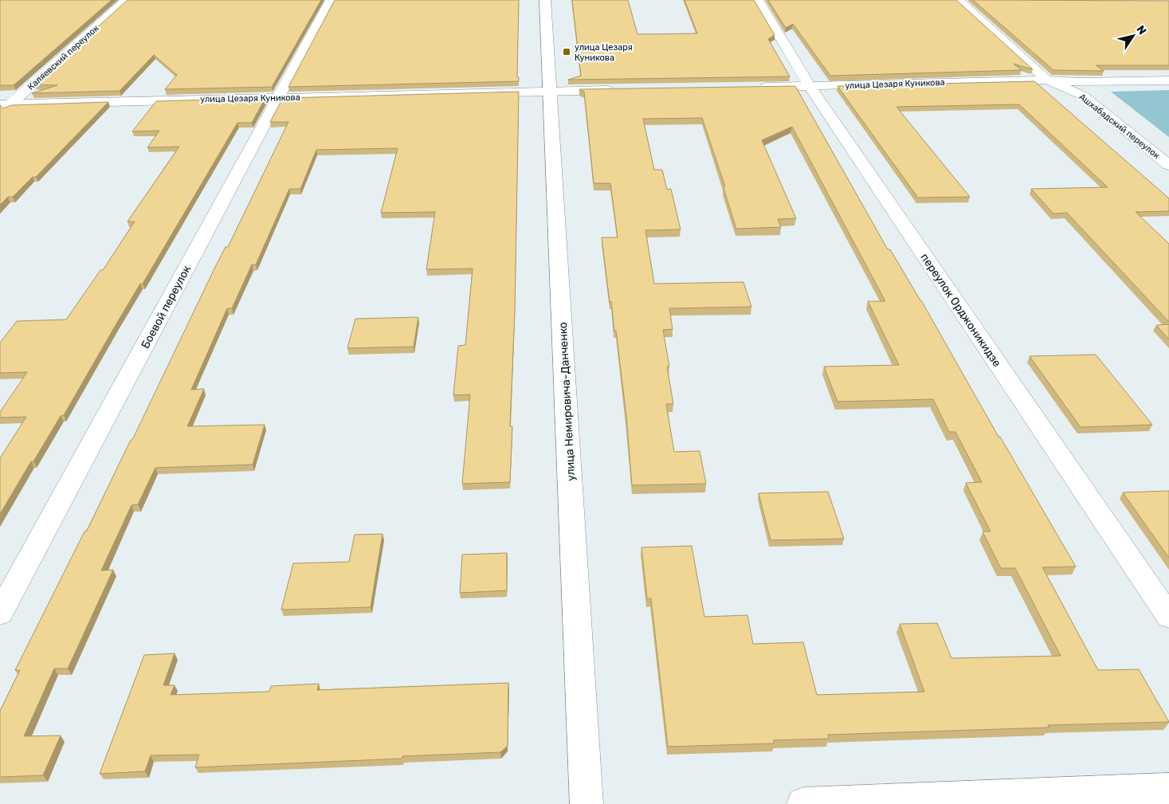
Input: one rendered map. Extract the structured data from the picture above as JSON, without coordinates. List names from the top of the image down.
{
  "streets": {
    "street": [
      "Каляевский переулок",
      "улица Цезаря Куникова",
      "Ашхабадский переулок",
      "Боевой переулок",
      "переулок Орджоникидзе",
      "улица Немировича-Данченко"
    ]
  },
  "crossings": [
    ["Каляевский переулок", "улица Цезаря Куникова"],
    ["улица Цезаря Куникова", "Ашхабадский переулок"],
    ["улица Цезаря Куникова", "Боевой переулок"],
    ["улица Цезаря Куникова", "переулок Орджоникидзе"],
    ["улица Цезаря Куникова", "улица Немировича-Данченко"]
  ],
  "places": {
    "transit": ["улица Цезаря Куникова"]
  },
  "north": "top right"
}
